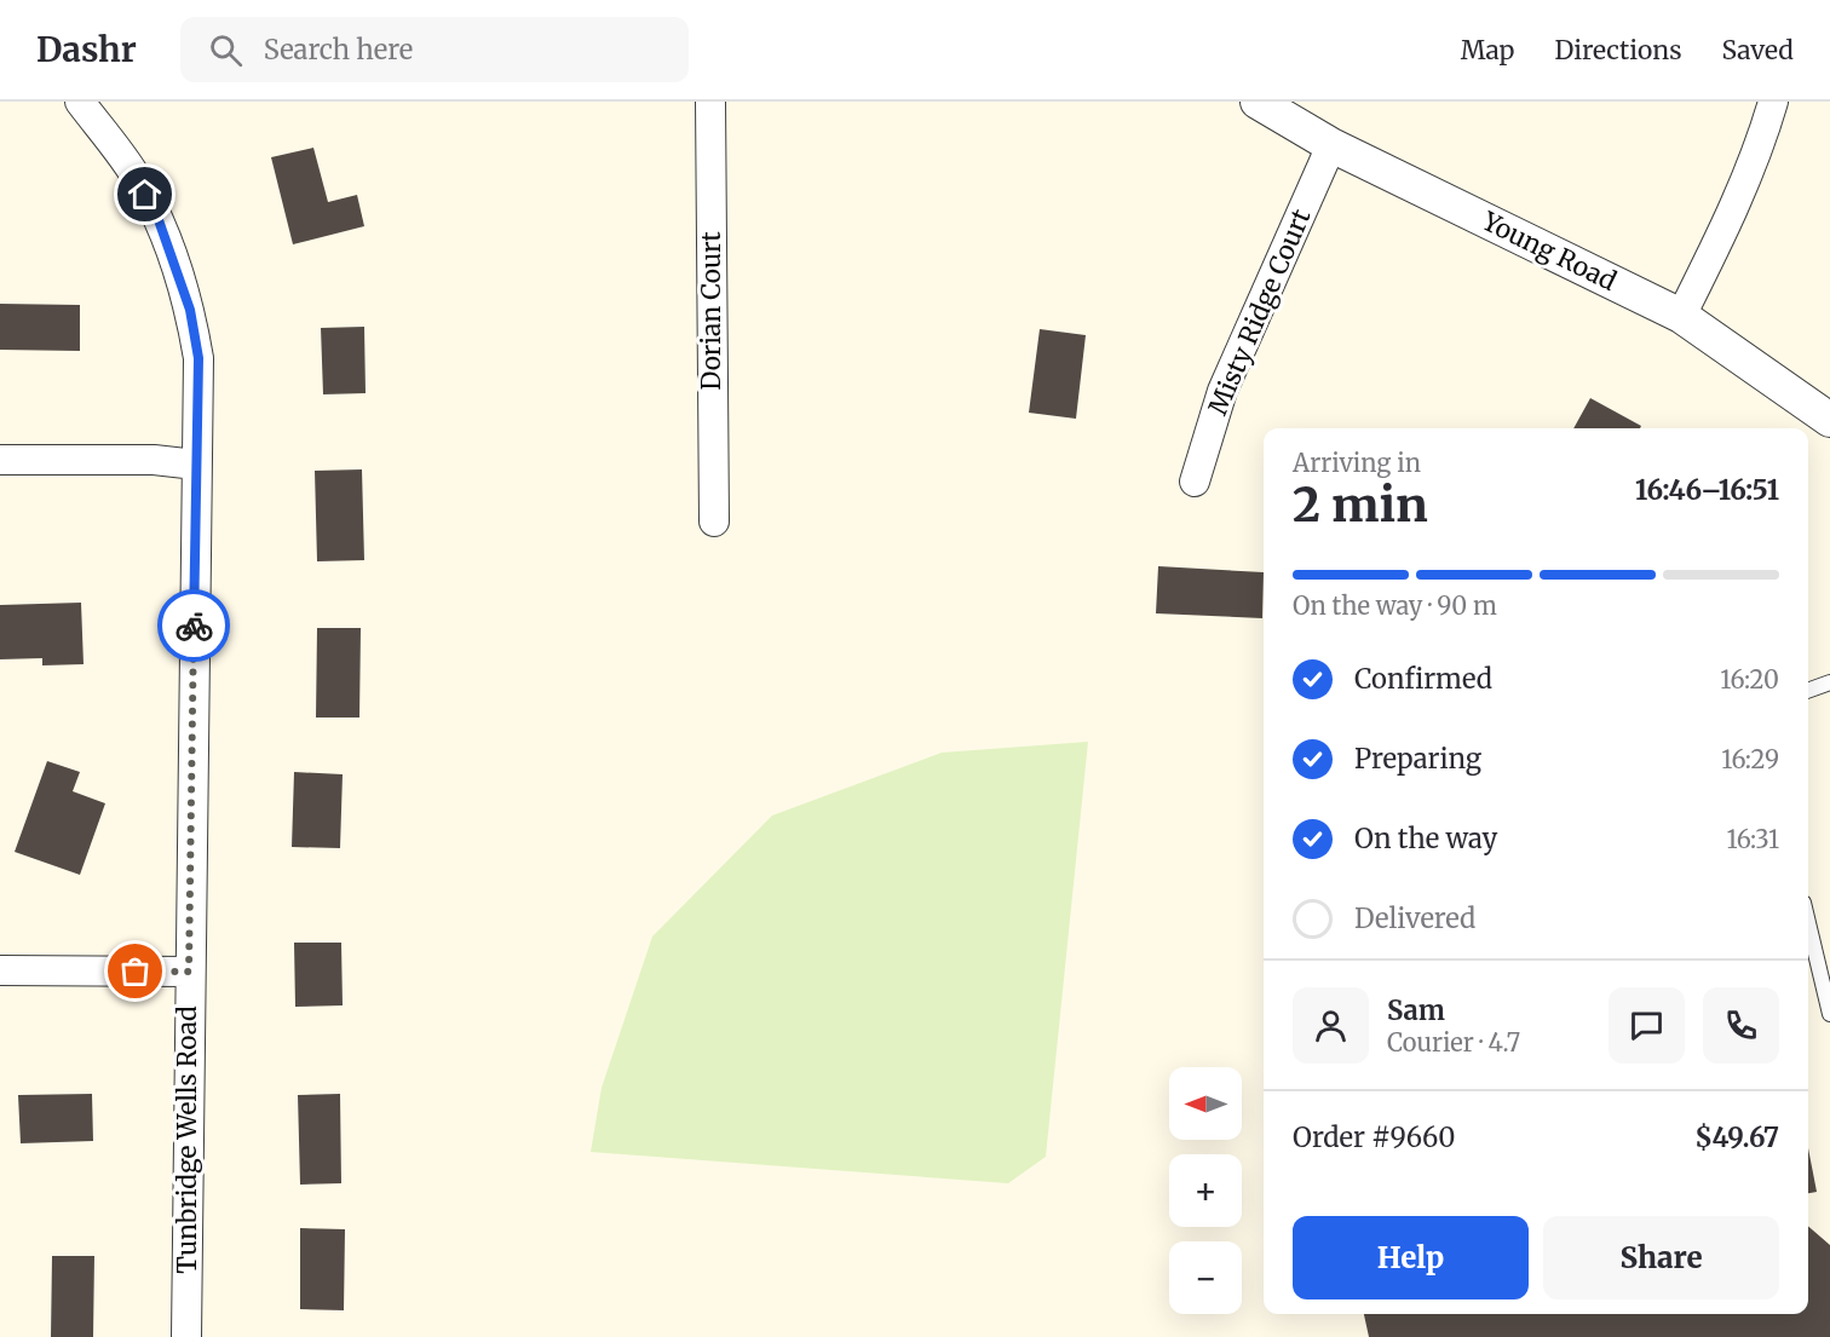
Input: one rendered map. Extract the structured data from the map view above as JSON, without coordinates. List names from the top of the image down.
{
  "streets": {
    "street": [
      "Young Road",
      "Dorian Court",
      "Misty Ridge Court",
      "Tunbridge Wells Road"
    ]
  },
  "crossings": [
    ["Young Road", "Misty Ridge Court"]
  ],
  "north": "left",
  "page": {
    "header": "Dashr",
    "search": "Search here",
    "nav": ["Map", "Directions", "Saved"],
    "heading": ["2 min", "Arriving in", "16:46–16:51"],
    "panel": [
      "Sam",
      "Courier · 4.7",
      "Order #9660",
      "$49.67"
    ],
    "bar": "On the way · 90 m",
    "list": [
      ["Confirmed", "16:20"],
      ["Preparing", "16:29"],
      ["On the way", "16:31"],
      "Delivered"
    ],
    "map_buttons": ["+", "−"],
    "buttons": ["Help", "Share"]
  }
}
